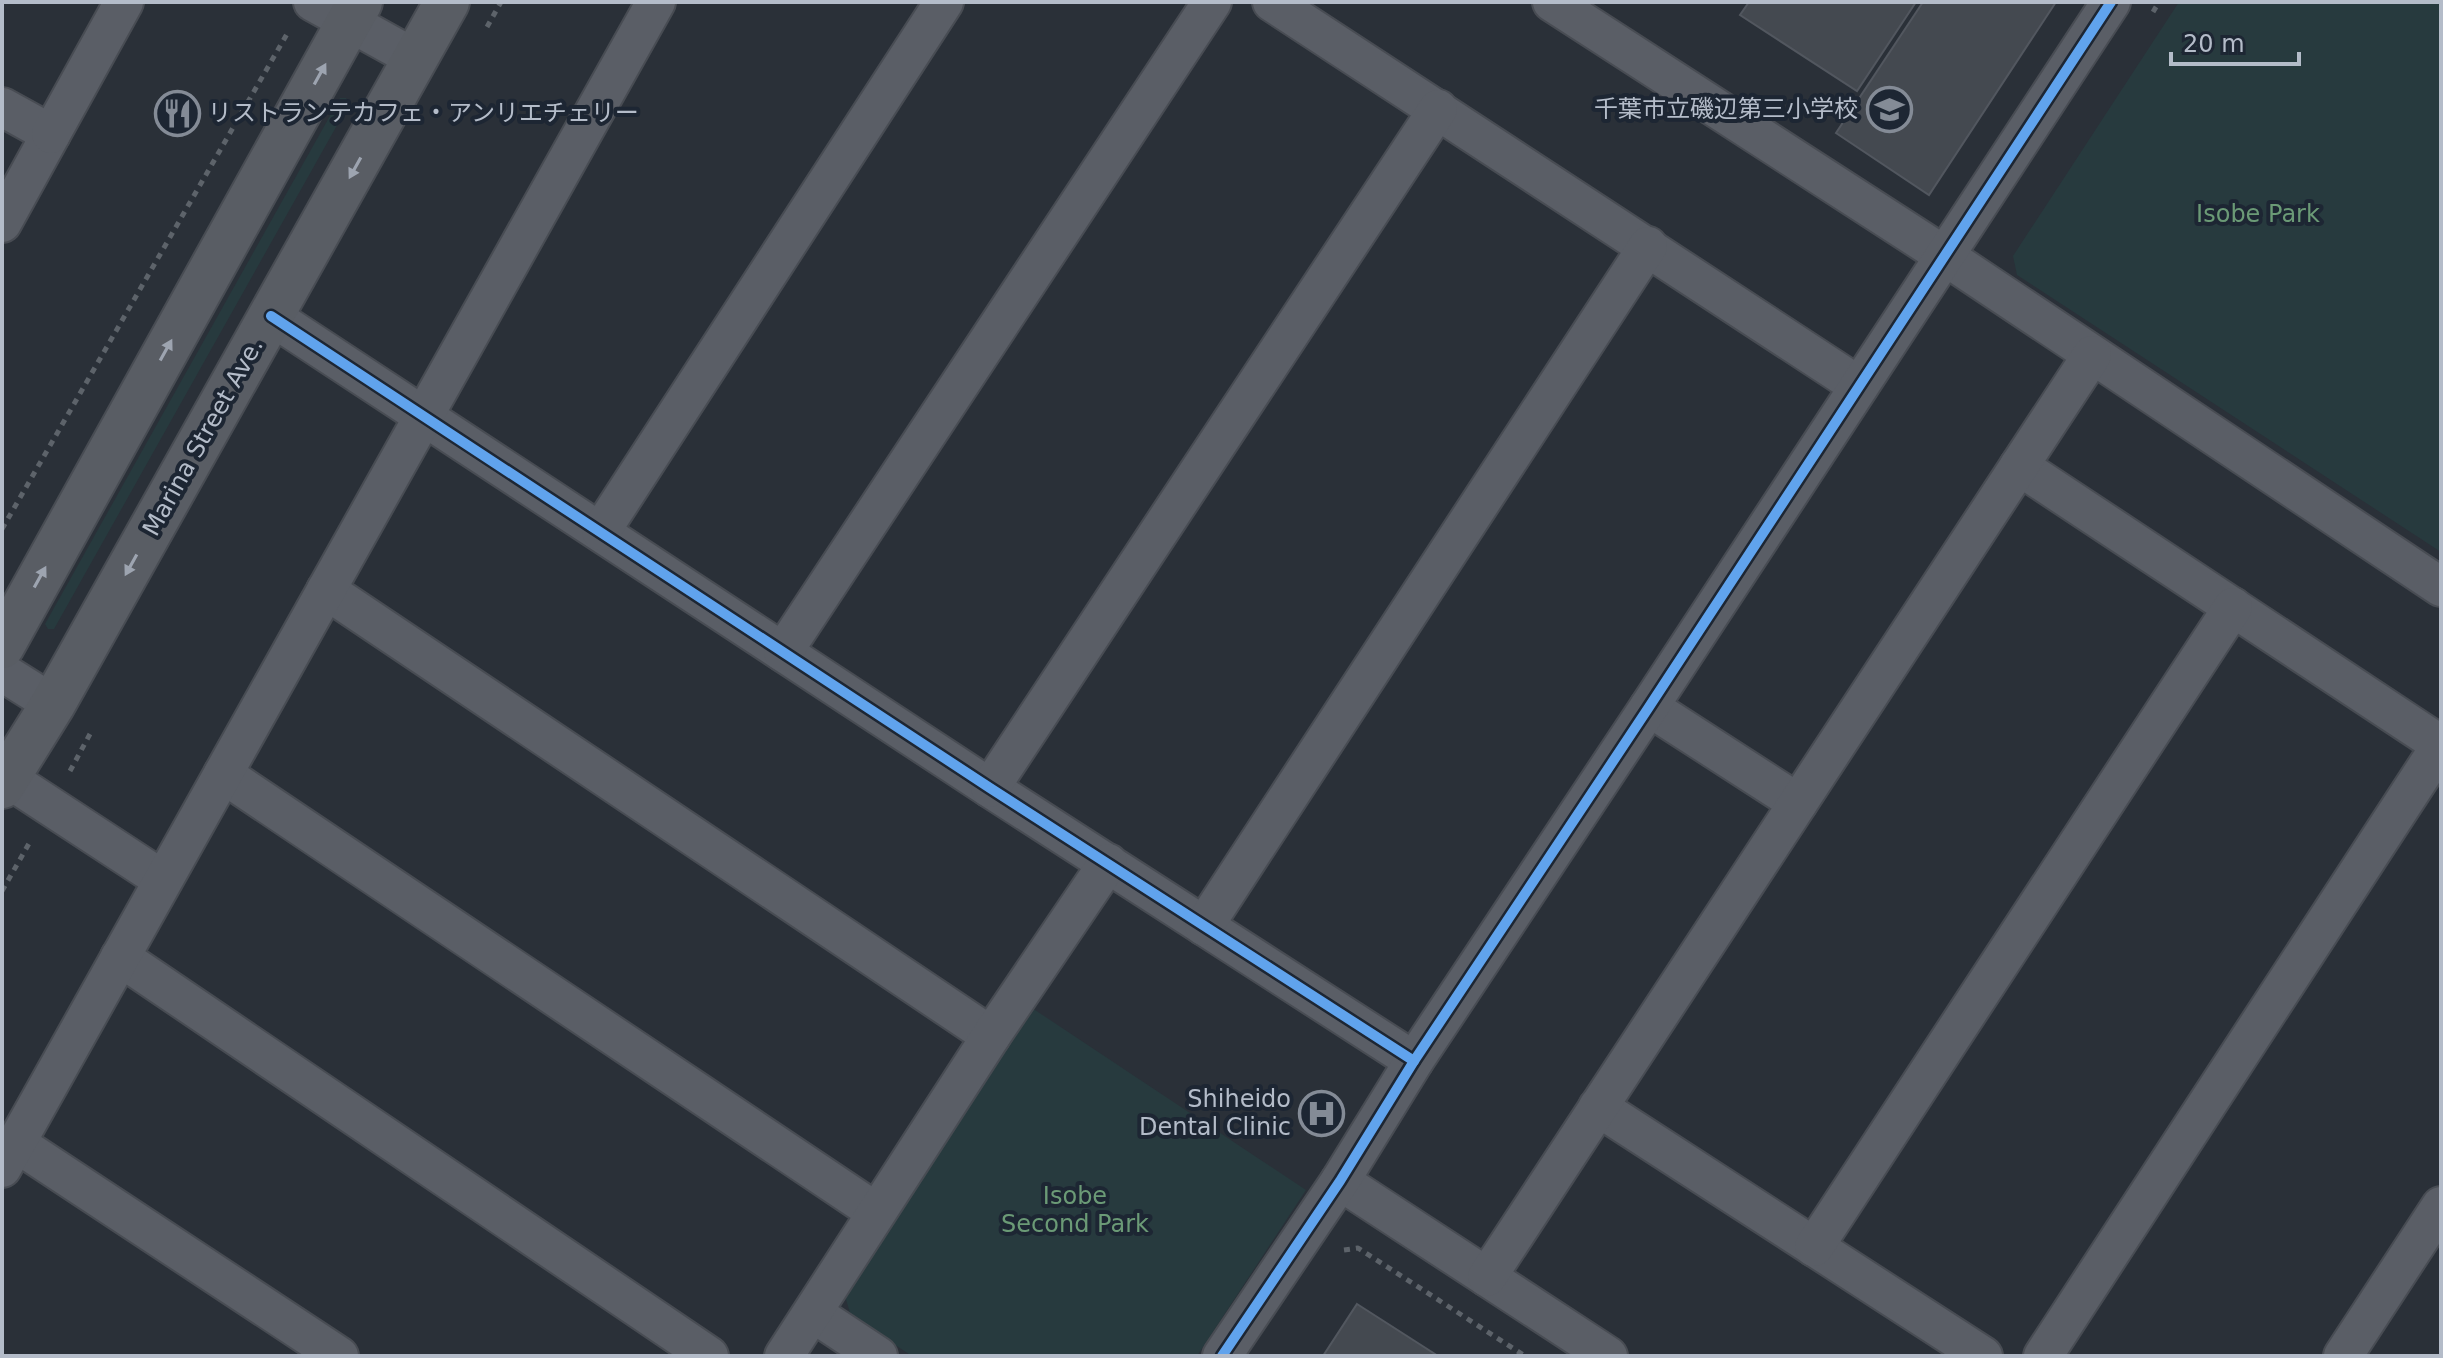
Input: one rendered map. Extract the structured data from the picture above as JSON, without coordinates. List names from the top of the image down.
{
  "streets": {
    "street": ["Marina Street Ave."]
  },
  "parks": ["Isobe Park", "Isobe Second Park"],
  "places": {
    "school or university": ["千葉市立磯辺第三小学校"],
    "restaurant": ["リストランテカフェ・アンリエチェリー"],
    "hospital": ["Shiheido Dental Clinic"]
  },
  "scale_bar": "20 m"
}
